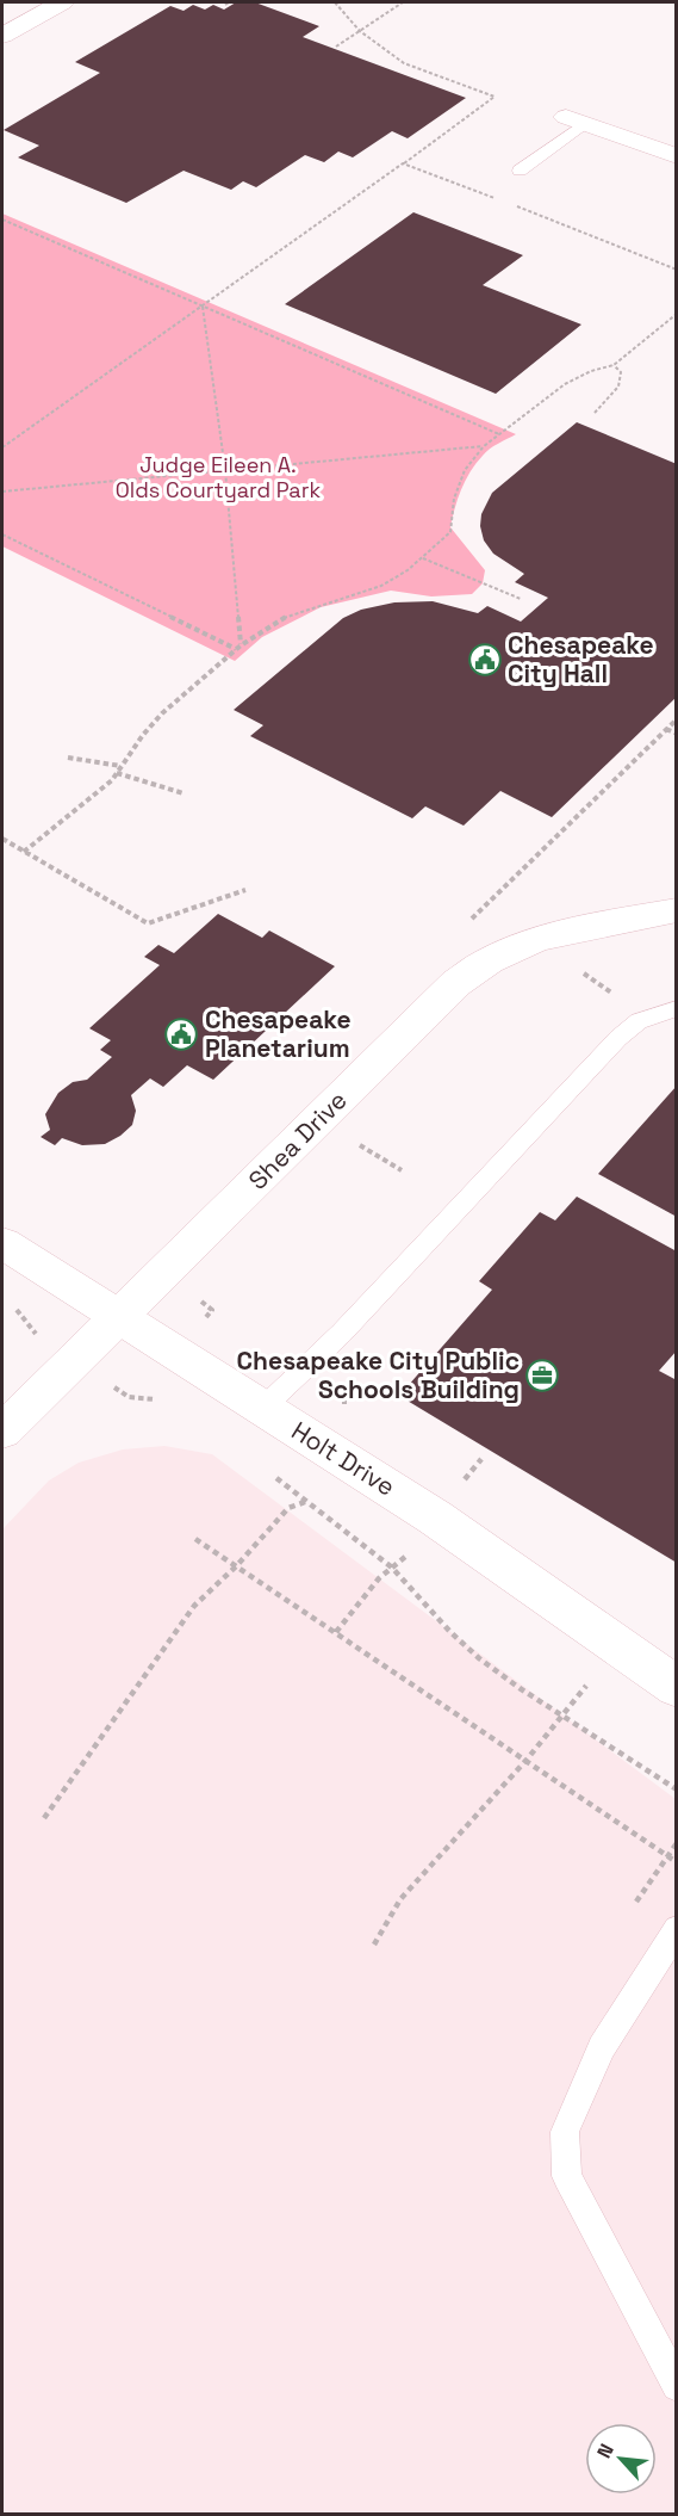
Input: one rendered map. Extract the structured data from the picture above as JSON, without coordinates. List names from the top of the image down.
{
  "streets": {
    "street": ["Shea Drive", "Holt Drive"]
  },
  "crossings": [
    ["Shea Drive", "Holt Drive"]
  ],
  "parks": ["Judge Eileen A. Olds Courtyard Park"],
  "places": {
    "public building": ["Chesapeake City Hall", "Chesapeake Planetarium"],
    "office": ["Chesapeake City Public Schools Building"]
  },
  "north": "top left"
}
